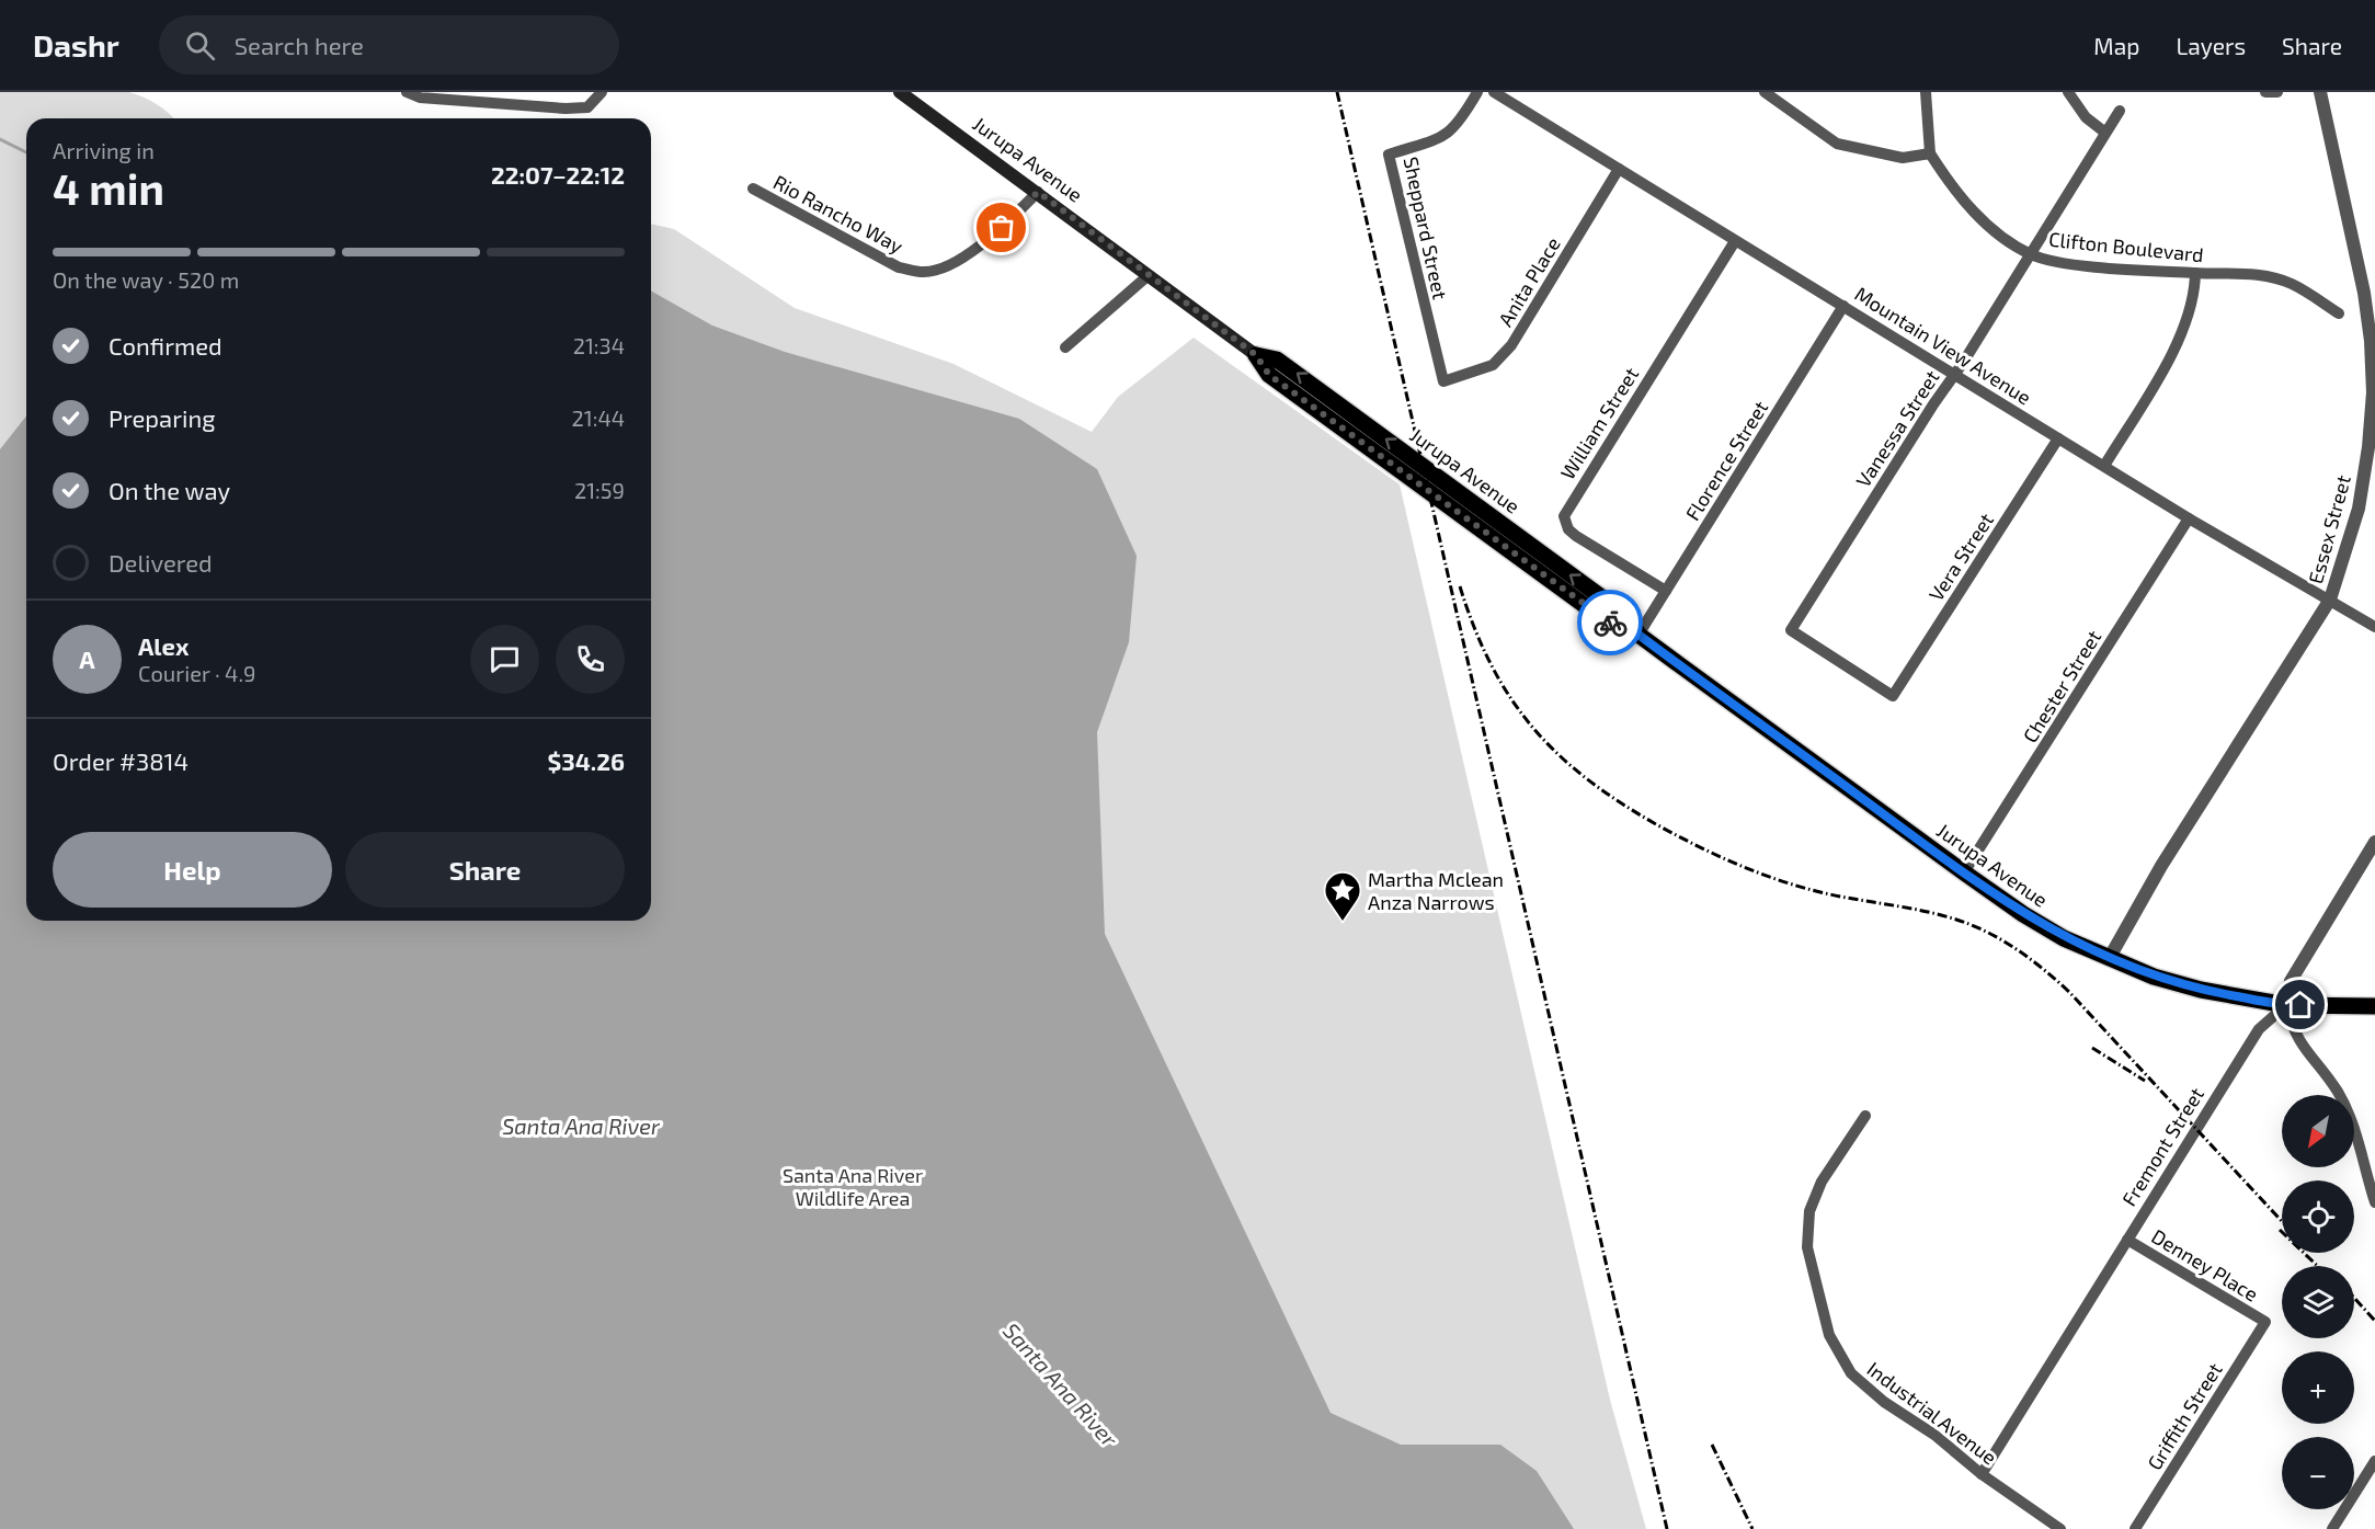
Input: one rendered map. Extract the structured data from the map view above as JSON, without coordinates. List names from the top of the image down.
{
  "streets": {
    "main road": ["Jurupa Avenue"],
    "street": [
      "Rio Rancho Way",
      "Sheppard Street",
      "Clifton Boulevard",
      "Anita Place",
      "Mountain View Avenue",
      "William Street",
      "Vanessa Street",
      "Florence Street",
      "Essex Street",
      "Vera Street",
      "Chester Street",
      "Fremont Street",
      "Denney Place",
      "Industrial Avenue",
      "Griffith Street"
    ]
  },
  "crossings": [
    ["Jurupa Avenue", "Rio Rancho Way"],
    ["Jurupa Avenue", "Florence Street"],
    ["Jurupa Avenue", "Essex Street"],
    ["Jurupa Avenue", "Chester Street"],
    ["Jurupa Avenue", "Fremont Street"],
    ["Sheppard Street", "Anita Place"],
    ["Clifton Boulevard", "Vanessa Street"],
    ["Anita Place", "Mountain View Avenue"],
    ["Mountain View Avenue", "William Street"],
    ["Mountain View Avenue", "Vanessa Street"],
    ["Mountain View Avenue", "Florence Street"],
    ["Mountain View Avenue", "Essex Street"],
    ["Mountain View Avenue", "Vera Street"],
    ["Mountain View Avenue", "Chester Street"],
    ["William Street", "Florence Street"],
    ["Vanessa Street", "Vera Street"],
    ["Fremont Street", "Denney Place"],
    ["Fremont Street", "Industrial Avenue"],
    ["Denney Place", "Griffith Street"]
  ],
  "water": ["Santa Ana River"],
  "parks": ["Santa Ana River Wildlife Area"],
  "places": {
    "place": ["Martha Mclean Anza Narrows"]
  },
  "north": "bottom left",
  "page": {
    "header": "Dashr",
    "search": "Search here",
    "nav": ["Map", "Layers", "Share"],
    "heading": ["4 min", "Arriving in", "22:07–22:12"],
    "panel": [
      "Alex",
      "Courier · 4.9",
      "Order #3814",
      "$34.26"
    ],
    "bar": "On the way · 520 m",
    "list": [
      ["Confirmed", "21:34"],
      ["Preparing", "21:44"],
      ["On the way", "21:59"],
      "Delivered"
    ],
    "round": "A",
    "buttons": ["Help", "Share"],
    "map_buttons": ["+", "−"]
  }
}
